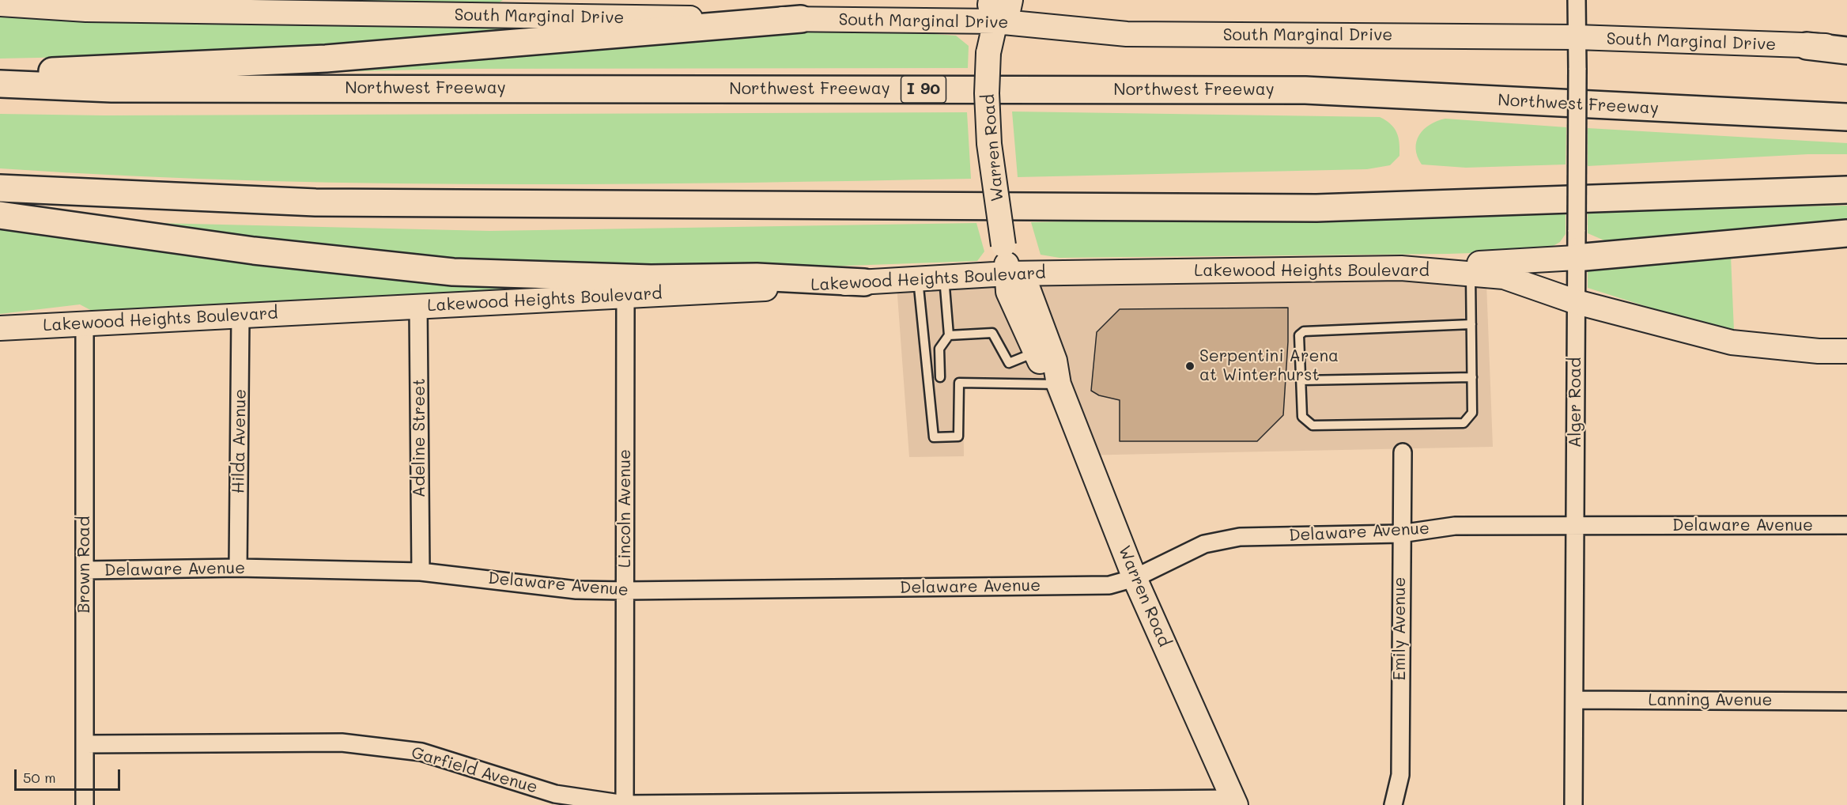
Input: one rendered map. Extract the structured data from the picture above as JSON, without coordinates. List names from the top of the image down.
{
  "streets": {
    "highway": ["Northwest Freeway", "I 90"],
    "main road": ["South Marginal Drive", "Warren Road", "Lakewood Heights Boulevard"],
    "street": [
      "Alger Road",
      "Adeline Street",
      "Hilda Avenue",
      "Lincoln Avenue",
      "Delaware Avenue",
      "Brown Road",
      "Emily Avenue",
      "Lanning Avenue",
      "Garfield Avenue"
    ]
  },
  "crossings": [
    ["South Marginal Drive", "Warren Road"],
    ["South Marginal Drive", "Alger Road"],
    ["Warren Road", "Lakewood Heights Boulevard"],
    ["Warren Road", "Delaware Avenue"],
    ["Warren Road", "Garfield Avenue"],
    ["Lakewood Heights Boulevard", "Alger Road"],
    ["Lakewood Heights Boulevard", "Adeline Street"],
    ["Lakewood Heights Boulevard", "Hilda Avenue"],
    ["Lakewood Heights Boulevard", "Lincoln Avenue"],
    ["Lakewood Heights Boulevard", "Brown Road"],
    ["Alger Road", "Delaware Avenue"],
    ["Alger Road", "Lanning Avenue"],
    ["Adeline Street", "Delaware Avenue"],
    ["Hilda Avenue", "Delaware Avenue"],
    ["Lincoln Avenue", "Delaware Avenue"],
    ["Lincoln Avenue", "Garfield Avenue"],
    ["Delaware Avenue", "Brown Road"],
    ["Delaware Avenue", "Emily Avenue"],
    ["Brown Road", "Garfield Avenue"]
  ],
  "places": ["Serpentini Arena at Winterhurst"],
  "scale_bar": "50 m"
}
